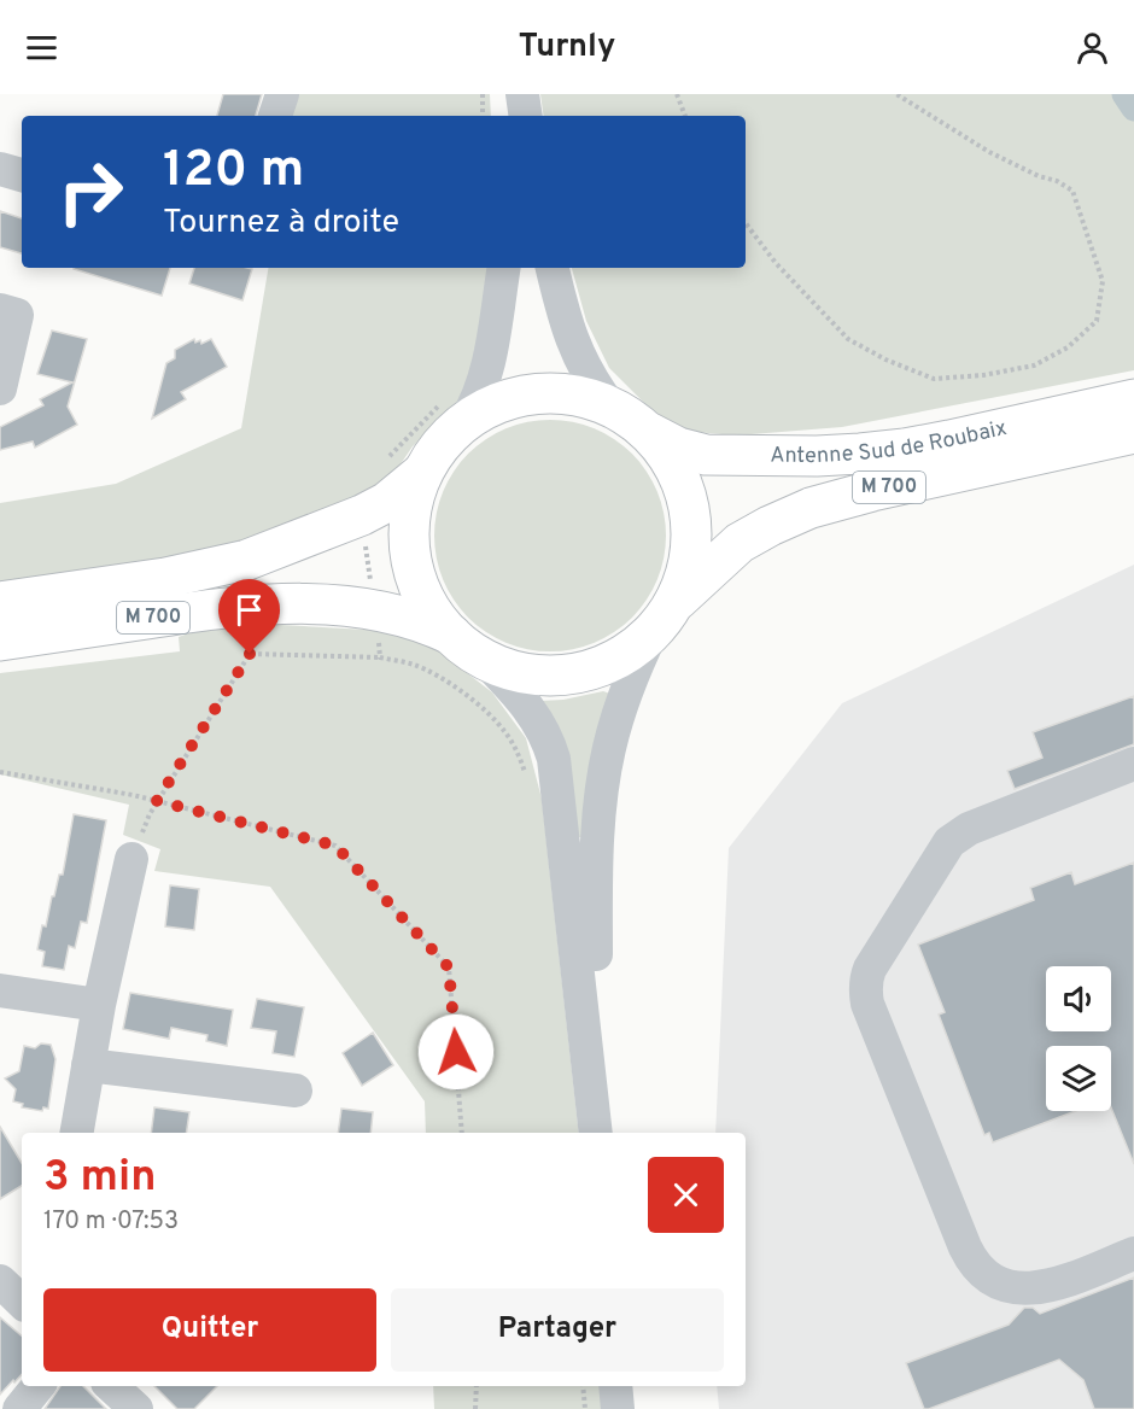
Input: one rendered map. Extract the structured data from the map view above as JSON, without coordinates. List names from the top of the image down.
{
  "streets": {
    "highway": ["Antenne Sud de Roubaix", "M 700"]
  },
  "crossings": [
    ["Antenne Sud de Roubaix", "M 700"]
  ],
  "page": {
    "header": "Turnly",
    "turn": ["120 m", "Tournez à droite"],
    "heading": ["3 min", "170 m · 07:53"],
    "buttons": ["Quitter", "Partager"]
  }
}
